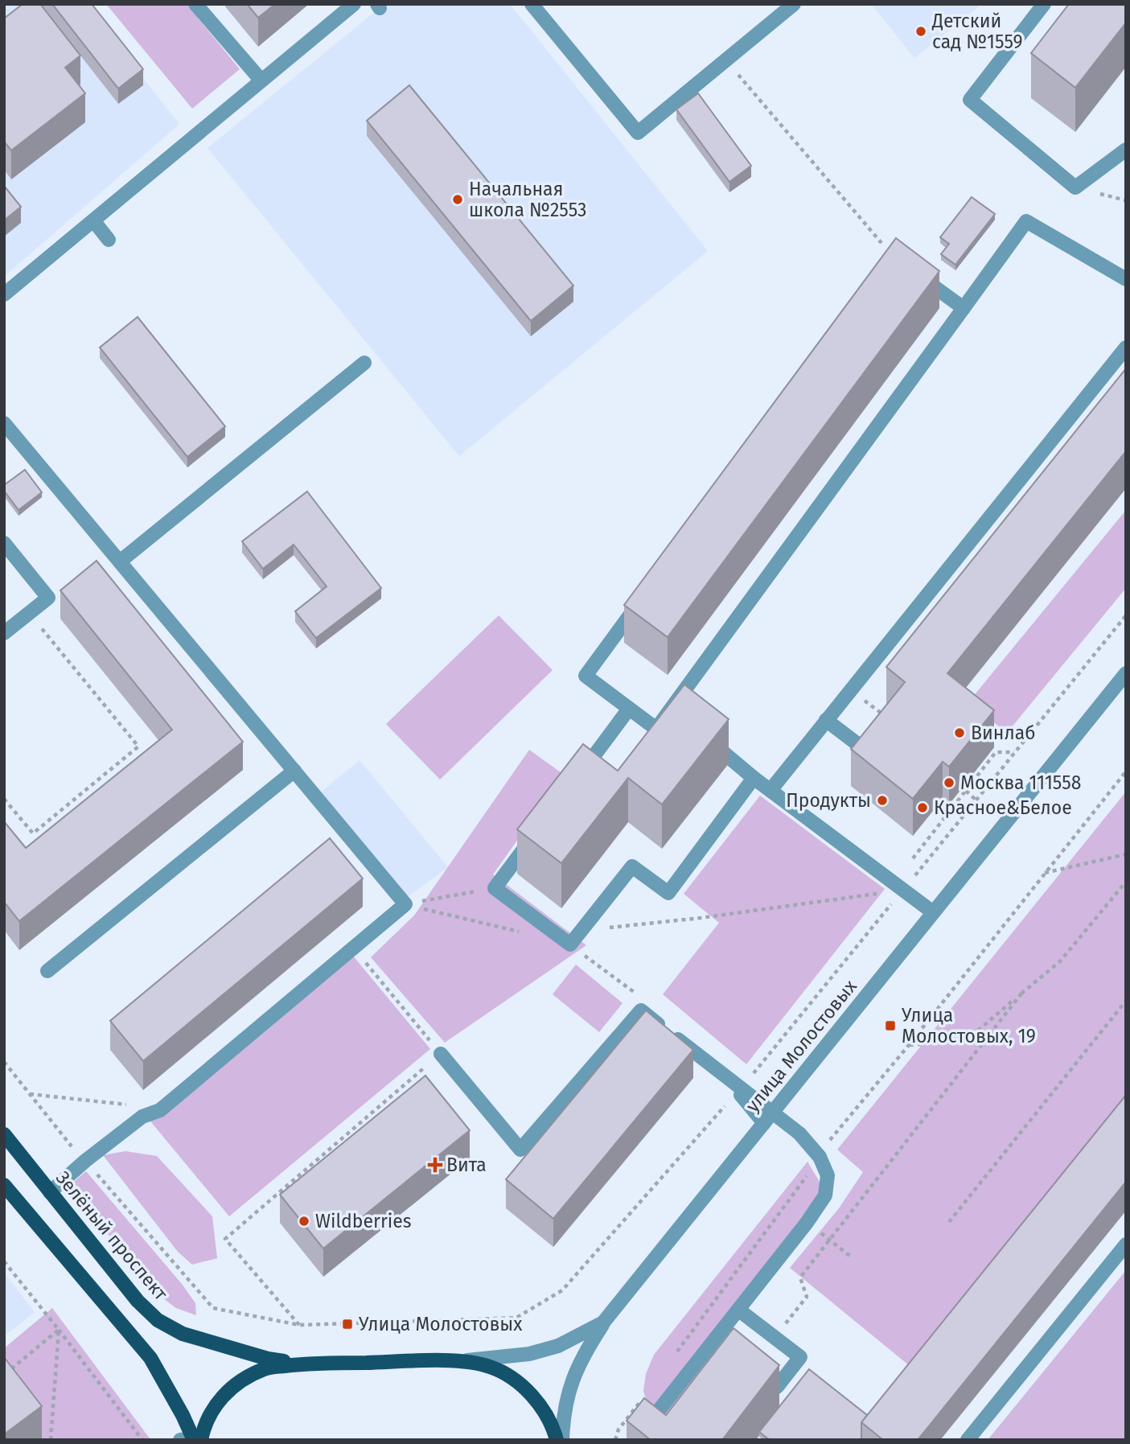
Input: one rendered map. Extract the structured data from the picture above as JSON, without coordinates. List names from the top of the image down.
{
  "streets": {
    "main road": ["Зелёный проспект"],
    "street": ["улица Молостовых"]
  },
  "places": {
    "other": [
      "Детский сад №1559",
      "Начальная школа №2553",
      "Винлаб",
      "Москва 111558",
      "Продукты",
      "Красное&Белое",
      "Wildberries"
    ],
    "transit": ["Улица Молостовых, 19", "Улица Молостовых"],
    "health": ["Вита"]
  }
}
